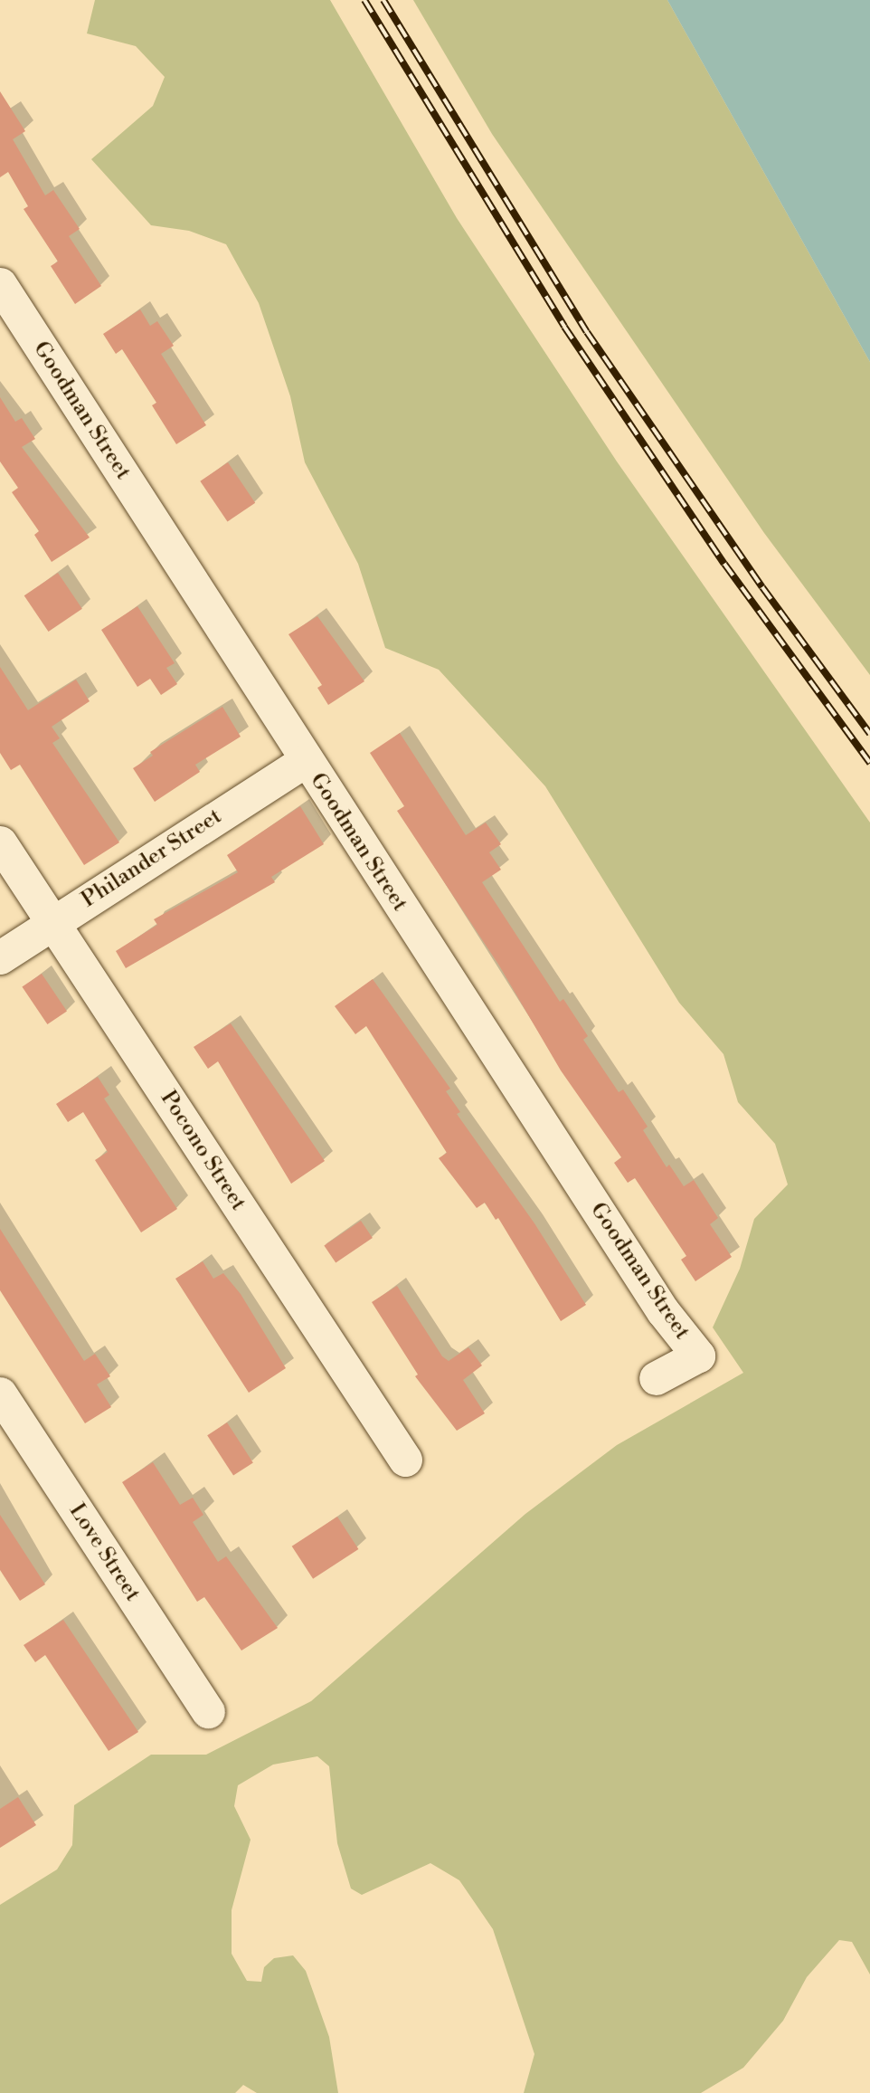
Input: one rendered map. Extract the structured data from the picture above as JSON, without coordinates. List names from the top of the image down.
{
  "streets": {
    "street": [
      "Goodman Street",
      "Philander Street",
      "Pocono Street",
      "Love Street"
    ]
  },
  "crossings": [
    ["Goodman Street", "Philander Street"],
    ["Philander Street", "Pocono Street"]
  ]
}
